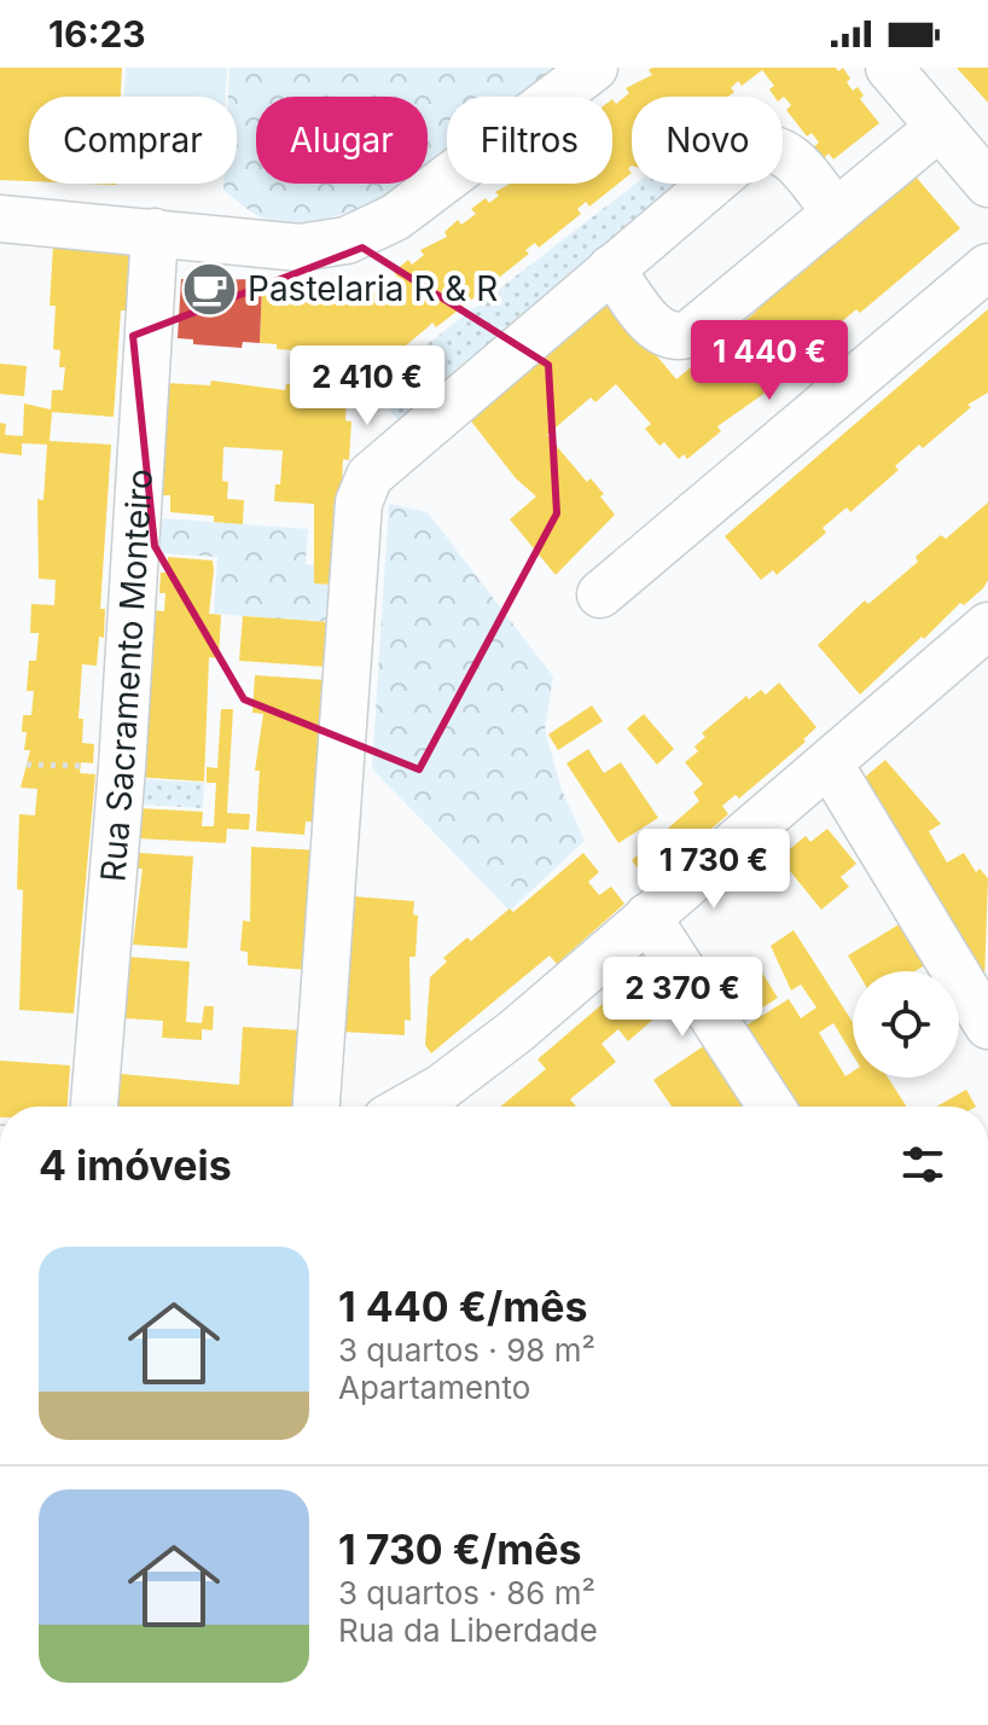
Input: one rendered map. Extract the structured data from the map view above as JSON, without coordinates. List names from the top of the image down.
{
  "streets": {
    "street": ["Rua Sacramento Monteiro"]
  },
  "places": {
    "cafe": ["Pastelaria R & R"]
  },
  "page": {
    "status": "16:23",
    "chip": [
      "Comprar",
      "Alugar",
      "Filtros",
      "Novo"
    ],
    "price": [
      "1 440 €",
      "2 410 €",
      "1 730 €",
      "2 370 €"
    ],
    "heading": "4 imóveis",
    "list": [
      {
        "name": "1 440 €/mês",
        "note": "3 quartos · 98 m² · Apartamento"
      },
      {
        "name": "1 730 €/mês",
        "note": "3 quartos · 86 m² · Rua da Liberdade"
      }
    ]
  }
}
